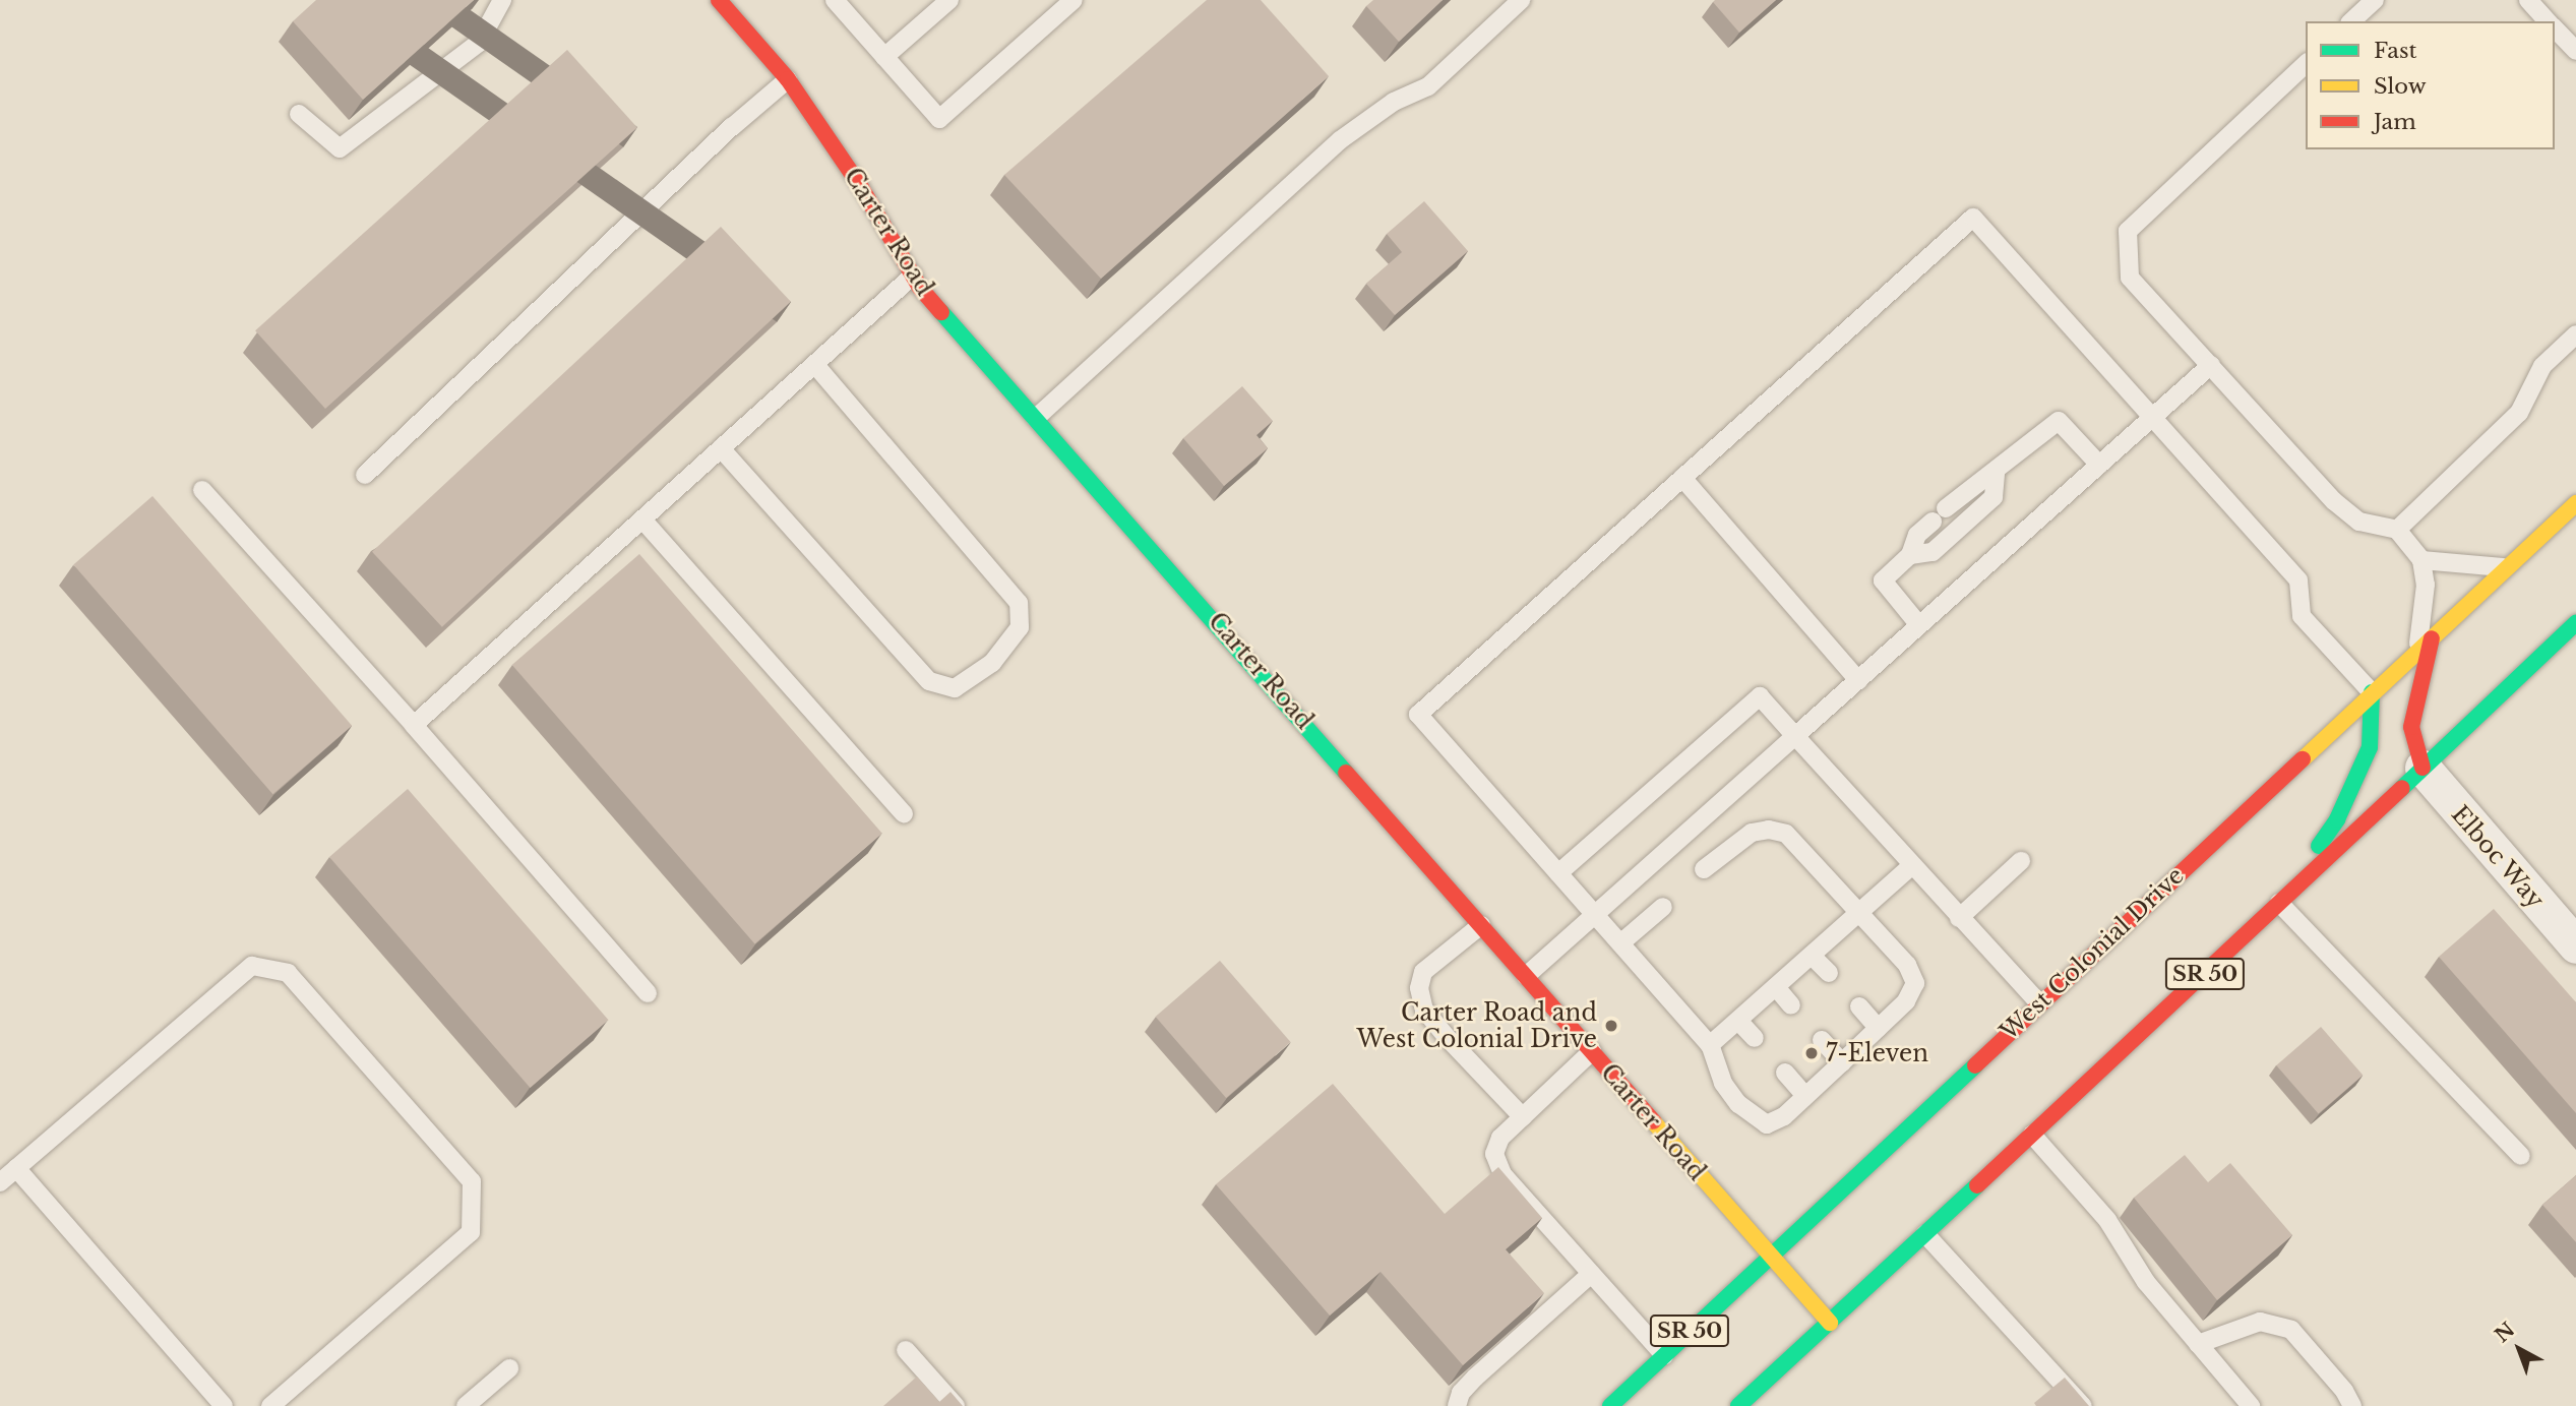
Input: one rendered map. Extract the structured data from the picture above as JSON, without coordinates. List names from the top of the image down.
{
  "streets": {
    "main road": ["Carter Road", "West Colonial Drive", "SR 50"],
    "street": ["Elboc Way"]
  },
  "crossings": [
    ["Carter Road", "West Colonial Drive"],
    ["Carter Road", "SR 50"],
    ["Elboc Way", "SR 50"]
  ],
  "places": ["Carter Road and West Colonial Drive", "7-Eleven"],
  "legend": ["Fast", "Slow", "Jam"],
  "north": "top left"
}
